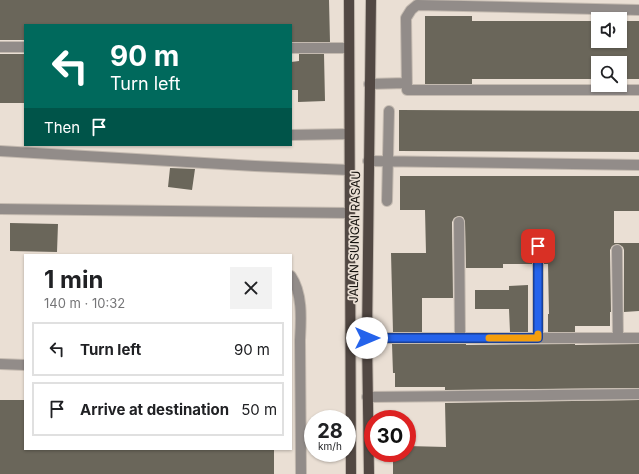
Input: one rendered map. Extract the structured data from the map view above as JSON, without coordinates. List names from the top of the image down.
{
  "streets": {
    "main road": ["JALAN SUNGAI RASAU"]
  },
  "page": {
    "turn": ["90 m", "Turn left"],
    "then": "Then",
    "heading": ["1 min", "140 m · 10:32"],
    "list": [
      {
        "name": "Turn left",
        "value": "90 m"
      },
      {
        "name": "Arrive at destination",
        "value": "50 m"
      }
    ],
    "speed": "28 km/h",
    "limit": "30"
  }
}
